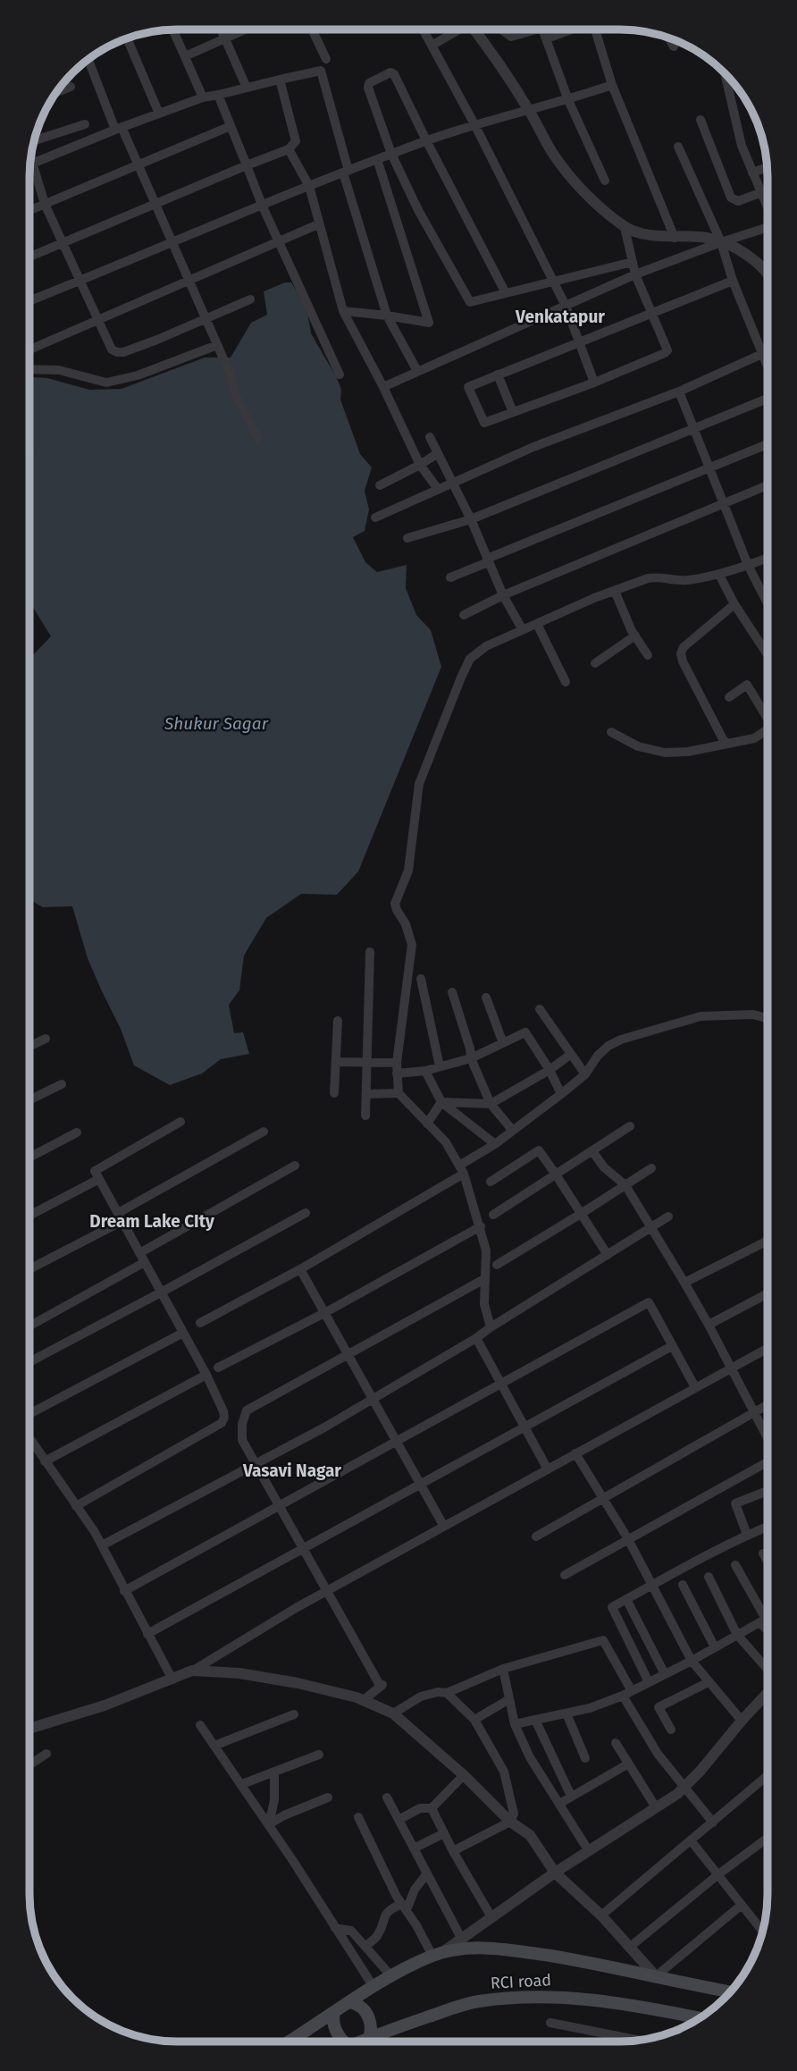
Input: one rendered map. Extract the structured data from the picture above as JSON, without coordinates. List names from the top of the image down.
{
  "streets": {
    "main road": ["RCI road"]
  },
  "districts": ["Venkatapur", "Dream Lake CIty", "Vasavi Nagar"],
  "water": ["Shukur Sagar"]
}
